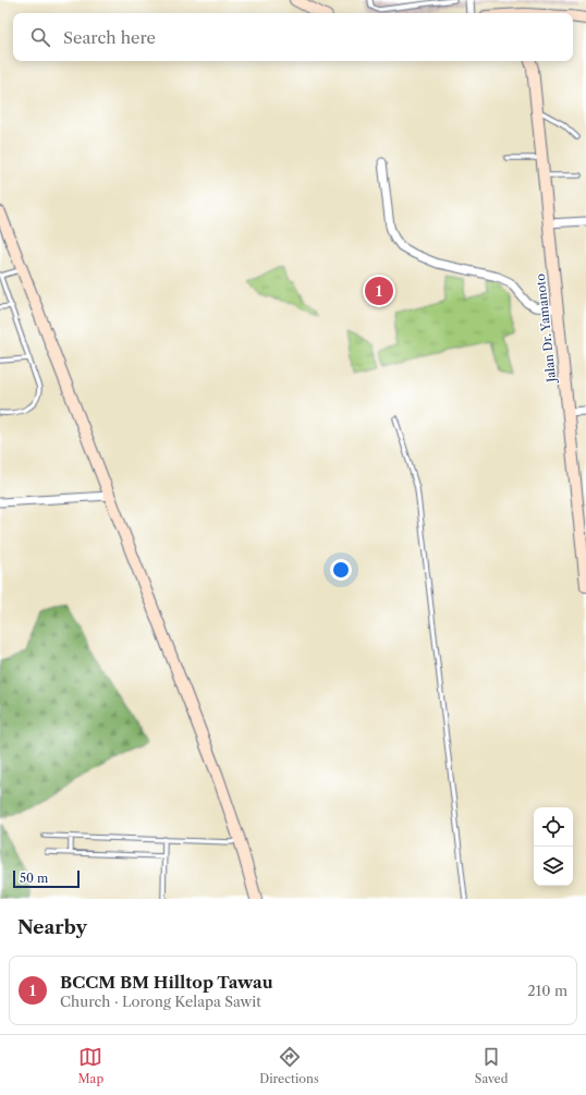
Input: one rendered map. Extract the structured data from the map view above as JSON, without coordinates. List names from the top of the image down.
{
  "streets": {
    "main road": ["Jalan Dr. Yamanoto"]
  },
  "scale_bar": "50 m",
  "page": {
    "search": "Search here",
    "pins": "1",
    "scale": "50 m",
    "heading": "Nearby",
    "list": [
      {
        "mark": "1",
        "name": "BCCM BM Hilltop Tawau",
        "note": "Church · Lorong Kelapa Sawit",
        "value": "210 m"
      }
    ],
    "nav": ["Map", "Directions", "Saved"]
  }
}
